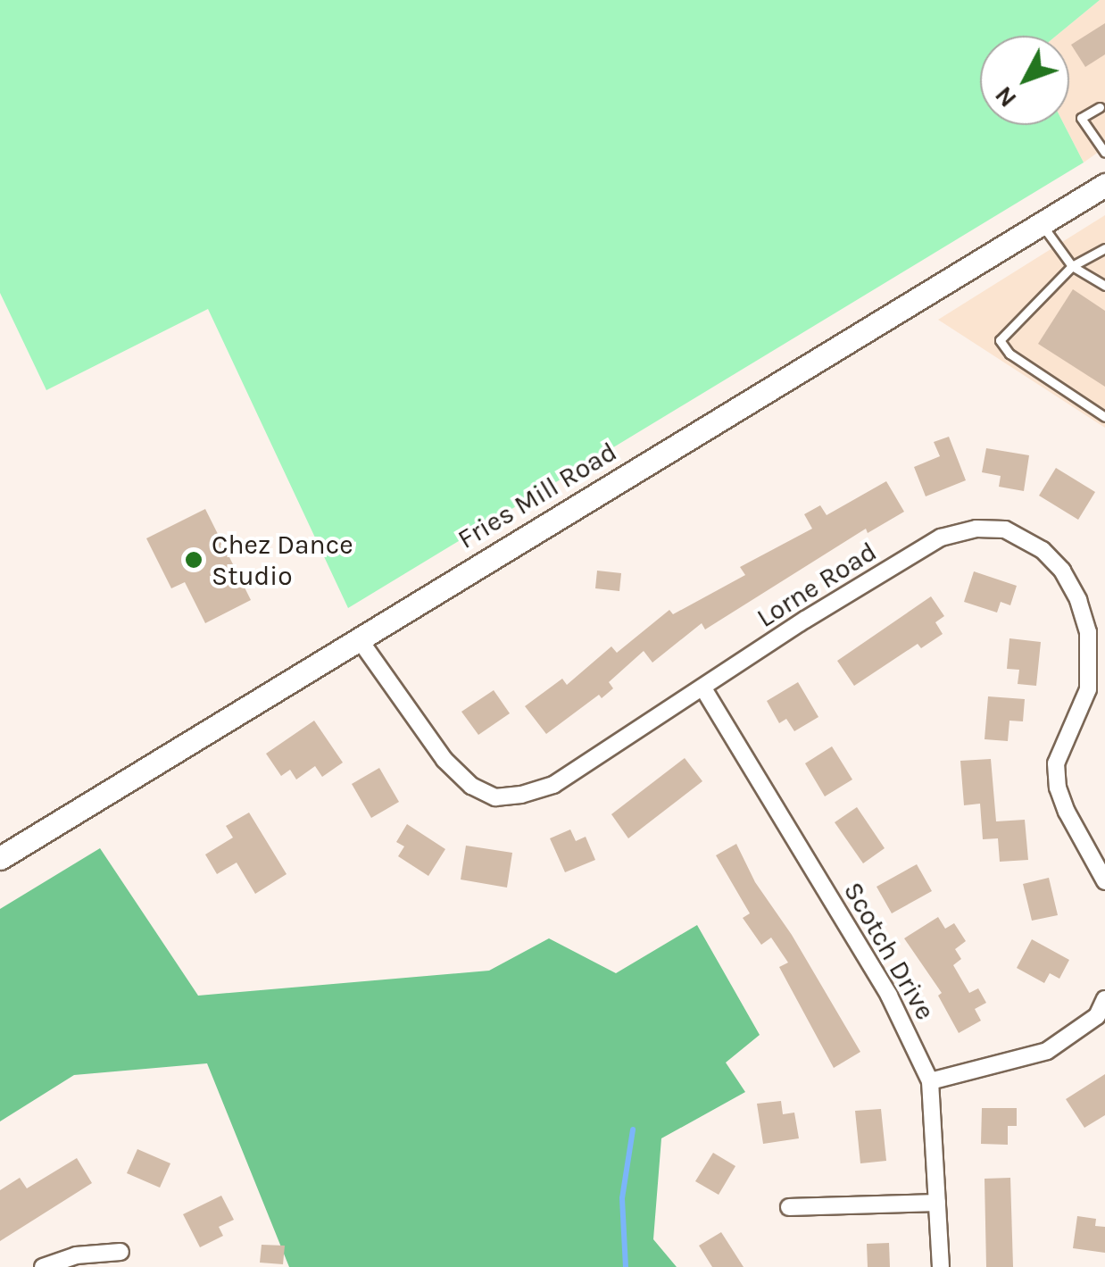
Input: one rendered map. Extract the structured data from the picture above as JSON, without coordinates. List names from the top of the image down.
{
  "streets": {
    "main road": ["Fries Mill Road"],
    "street": ["Lorne Road", "Scotch Drive"]
  },
  "crossings": [
    ["Fries Mill Road", "Lorne Road"],
    ["Lorne Road", "Scotch Drive"]
  ],
  "places": ["Chez Dance Studio"],
  "north": "bottom left"
}
